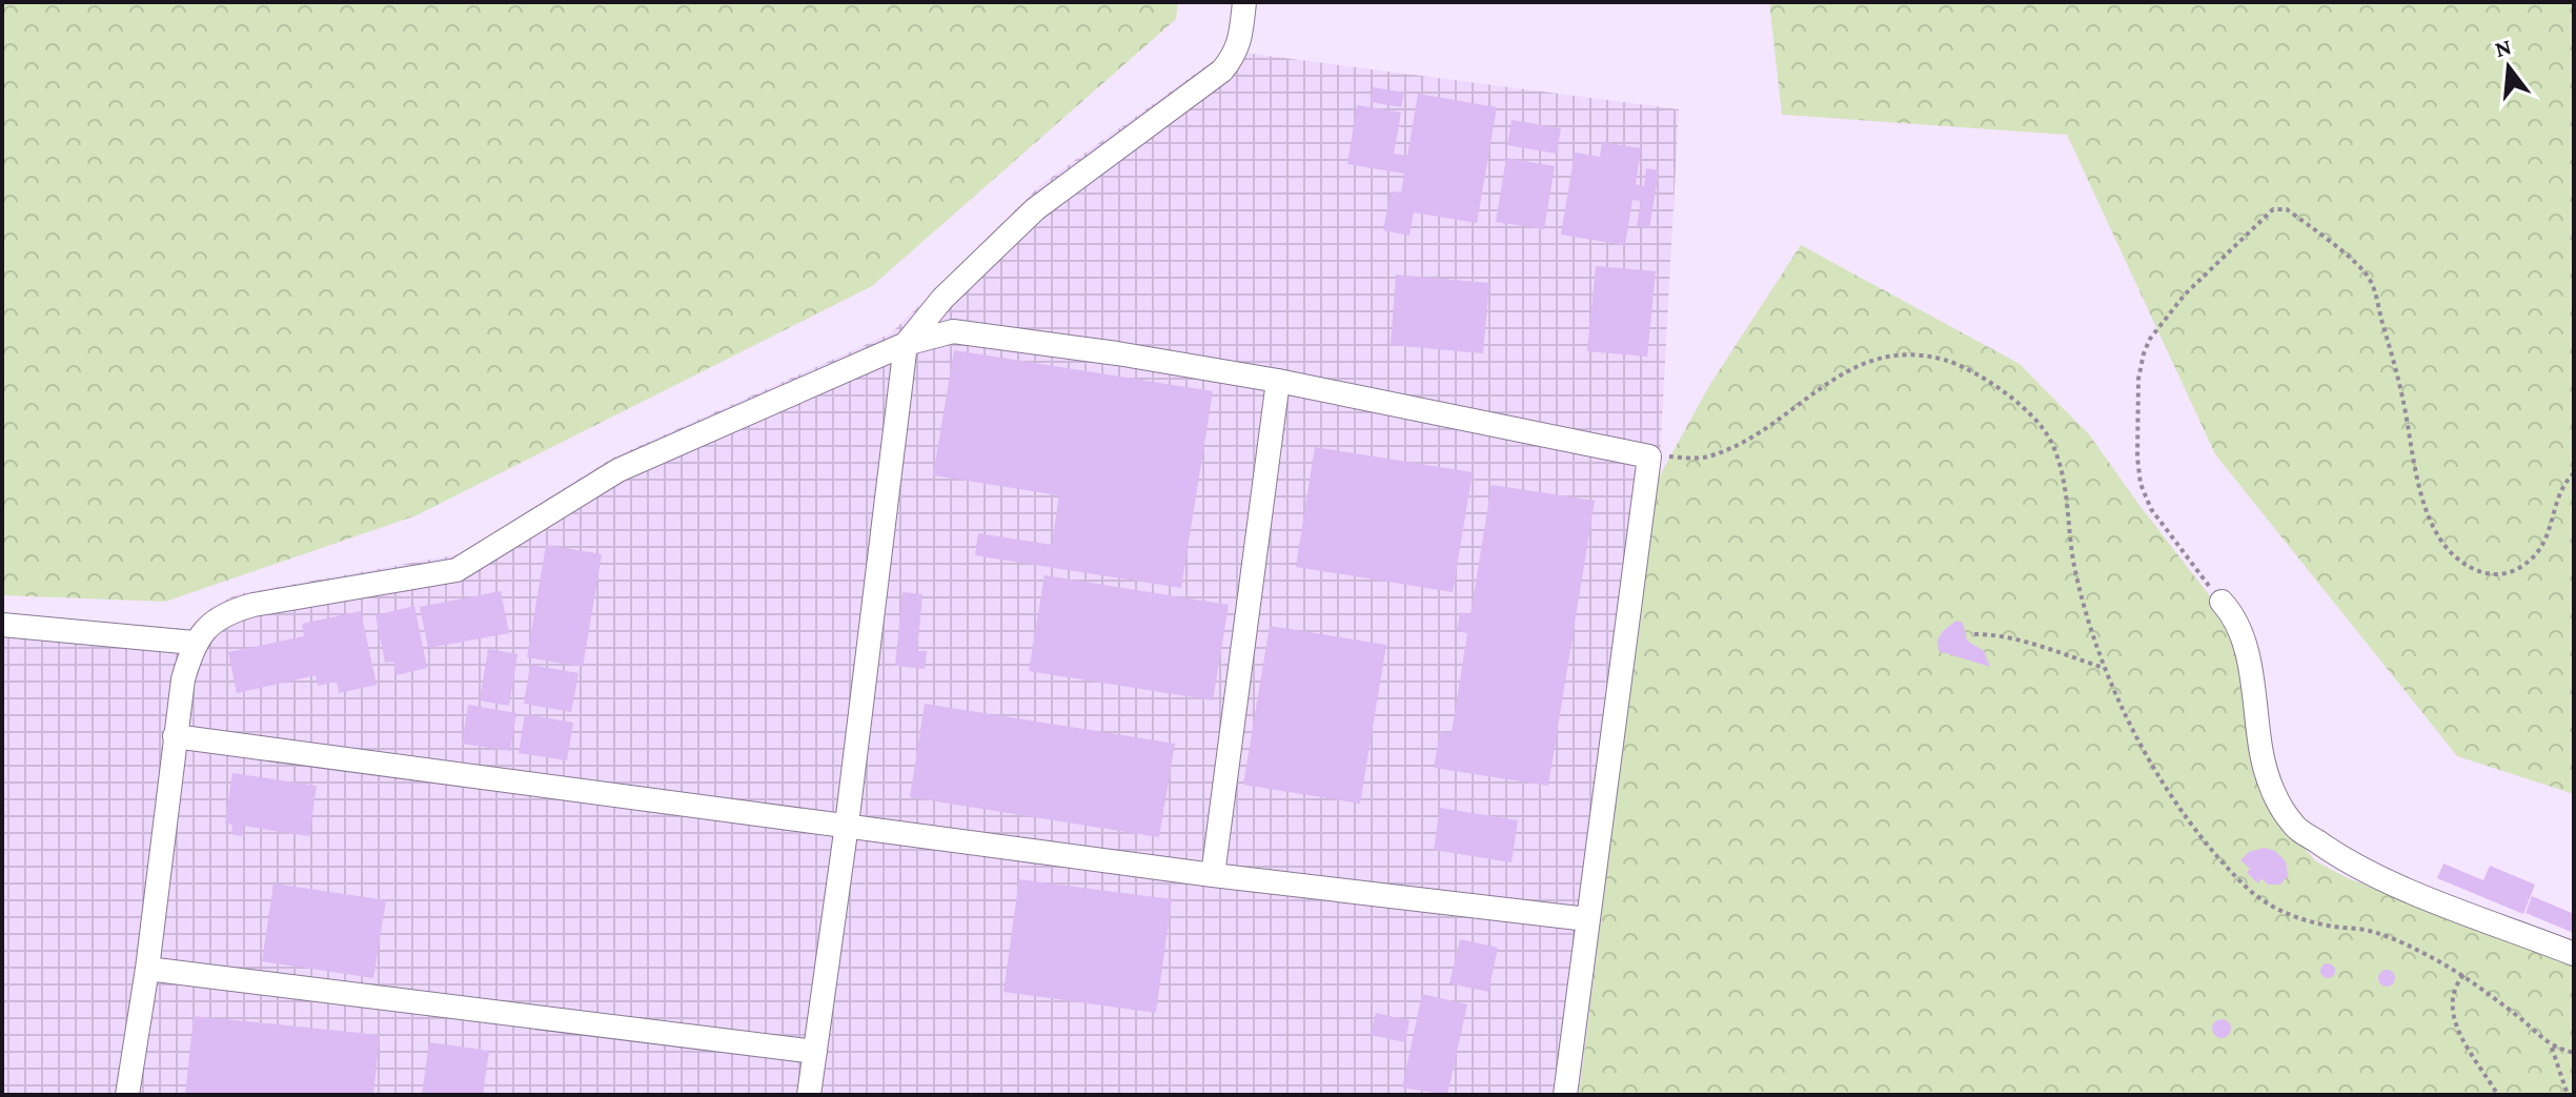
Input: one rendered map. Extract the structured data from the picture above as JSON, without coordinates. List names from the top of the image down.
{
  "north": "top"
}
